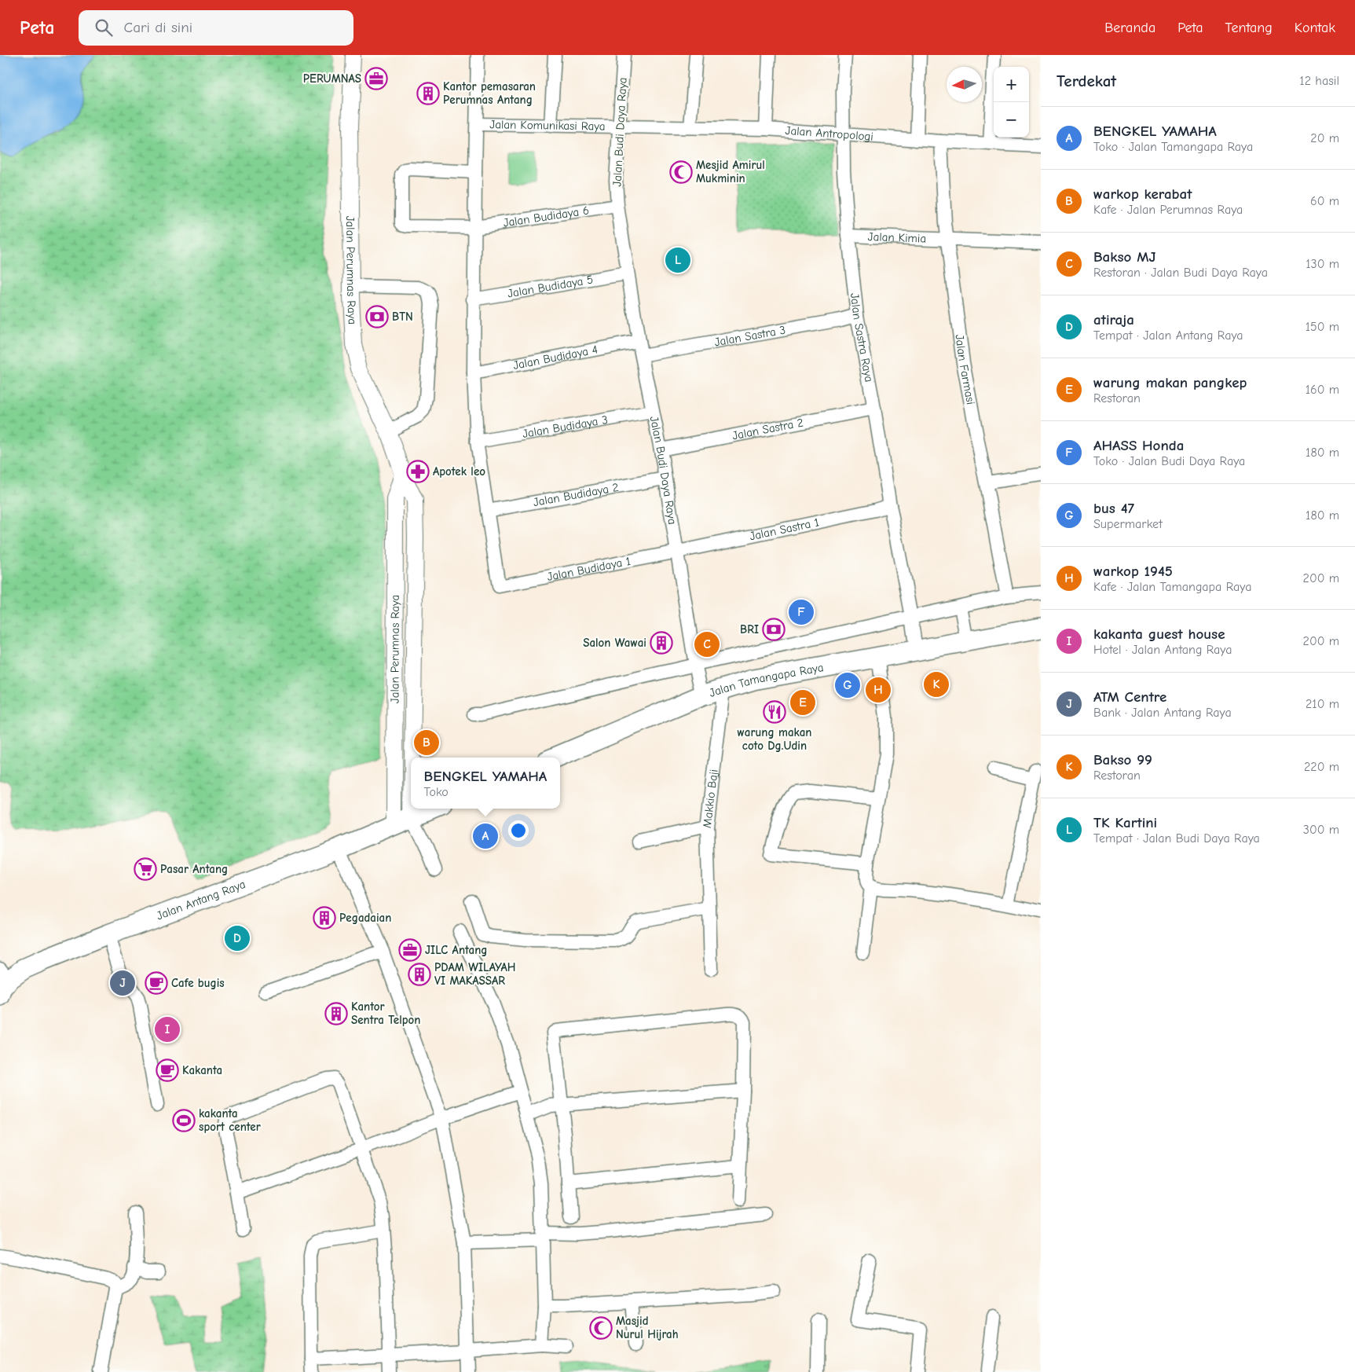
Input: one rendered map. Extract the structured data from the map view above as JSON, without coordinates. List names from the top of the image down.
{
  "streets": {
    "main road": ["Jalan Tamangapa Raya", "Jalan Antang Raya"],
    "street": [
      "Jalan Komunikasi Raya",
      "Jalan Budi Daya Raya",
      "Jalan Antropologi",
      "Jalan Budidaya 6",
      "Jalan Kimia",
      "Jalan Perumnas Raya",
      "Jalan Budidaya 5",
      "Jalan Sastra 3",
      "Jalan Sastra Raya",
      "Jalan Budidaya 4",
      "Jalan Farmasi",
      "Jalan Budidaya 3",
      "Jalan Sastra 2",
      "Jalan Budidaya 2",
      "Jalan Sastra 1",
      "Jalan Budidaya 1",
      "Makkio Baji"
    ]
  },
  "crossings": [
    ["Jalan Komunikasi Raya", "Jalan Budi Daya Raya"],
    ["Jalan Komunikasi Raya", "Jalan Antropologi"],
    ["Jalan Budi Daya Raya", "Jalan Antropologi"],
    ["Jalan Budi Daya Raya", "Jalan Budidaya 6"],
    ["Jalan Budi Daya Raya", "Jalan Budidaya 5"],
    ["Jalan Budi Daya Raya", "Jalan Sastra 3"],
    ["Jalan Budi Daya Raya", "Jalan Budidaya 4"],
    ["Jalan Budi Daya Raya", "Jalan Budidaya 3"],
    ["Jalan Budi Daya Raya", "Jalan Sastra 2"],
    ["Jalan Budi Daya Raya", "Jalan Budidaya 2"],
    ["Jalan Budi Daya Raya", "Jalan Sastra 1"],
    ["Jalan Budi Daya Raya", "Jalan Budidaya 1"],
    ["Jalan Budi Daya Raya", "Jalan Tamangapa Raya"],
    ["Jalan Antropologi", "Jalan Sastra Raya"],
    ["Jalan Antropologi", "Jalan Farmasi"],
    ["Jalan Kimia", "Jalan Sastra Raya"],
    ["Jalan Kimia", "Jalan Farmasi"],
    ["Jalan Perumnas Raya", "Jalan Antang Raya"],
    ["Jalan Sastra 3", "Jalan Sastra Raya"],
    ["Jalan Sastra Raya", "Jalan Sastra 2"],
    ["Jalan Sastra Raya", "Jalan Sastra 1"],
    ["Jalan Sastra Raya", "Jalan Tamangapa Raya"],
    ["Jalan Budidaya 2", "Jalan Budidaya 1"],
    ["Jalan Sastra 1", "Jalan Budidaya 1"],
    ["Jalan Tamangapa Raya", "Makkio Baji"]
  ],
  "places": {
    "office": ["PERUMNAS", "JILC Antang"],
    "building": [
      "Kantor pemasaran Perumnas Antang",
      "Salon Wawai",
      "Pegadaian",
      "PDAM WILAYAH VI MAKASSAR",
      "Kantor Sentra Telpon"
    ],
    "mosque": ["Mesjid Amirul Mukminin", "Masjid Nurul Hijrah"],
    "bank": ["BTN", "BRI"],
    "pharmacy": ["Apotek leo"],
    "restaurant": ["warung makan coto Dg.Udin"],
    "supermarket": ["Pasar Antang"],
    "cafe": ["Cafe bugis", "Kakanta"],
    "sports": ["kakanta sport center"]
  },
  "north": "left",
  "page": {
    "header": "Peta",
    "search": "Cari di sini",
    "nav": [
      "Beranda",
      "Peta",
      "Tentang",
      "Kontak"
    ],
    "heading": ["Terdekat", "12 hasil"],
    "map_buttons": ["+", "−"],
    "list": [
      {
        "mark": "A",
        "name": "BENGKEL YAMAHA",
        "note": "Toko · Jalan Tamangapa Raya",
        "value": "20 m"
      },
      {
        "mark": "B",
        "name": "warkop kerabat",
        "note": "Kafe · Jalan Perumnas Raya",
        "value": "60 m"
      },
      {
        "mark": "C",
        "name": "Bakso MJ",
        "note": "Restoran · Jalan Budi Daya Raya",
        "value": "130 m"
      },
      {
        "mark": "D",
        "name": "atiraja",
        "note": "Tempat · Jalan Antang Raya",
        "value": "150 m"
      },
      {
        "mark": "E",
        "name": "warung makan pangkep",
        "note": "Restoran",
        "value": "160 m"
      },
      {
        "mark": "F",
        "name": "AHASS Honda",
        "note": "Toko · Jalan Budi Daya Raya",
        "value": "180 m"
      },
      {
        "mark": "G",
        "name": "bus 47",
        "note": "Supermarket",
        "value": "180 m"
      },
      {
        "mark": "H",
        "name": "warkop 1945",
        "note": "Kafe · Jalan Tamangapa Raya",
        "value": "200 m"
      },
      {
        "mark": "I",
        "name": "kakanta guest house",
        "note": "Hotel · Jalan Antang Raya",
        "value": "200 m"
      },
      {
        "mark": "J",
        "name": "ATM Centre",
        "note": "Bank · Jalan Antang Raya",
        "value": "210 m"
      },
      {
        "mark": "K",
        "name": "Bakso 99",
        "note": "Restoran",
        "value": "220 m"
      },
      {
        "mark": "L",
        "name": "TK Kartini",
        "note": "Tempat · Jalan Budi Daya Raya",
        "value": "300 m"
      }
    ],
    "pins": [
      "L",
      "F",
      "C",
      "K",
      "G",
      "H",
      "E",
      "B",
      "A",
      "D",
      "J",
      "I"
    ],
    "popup": ["BENGKEL YAMAHA", "Toko"]
  }
}
